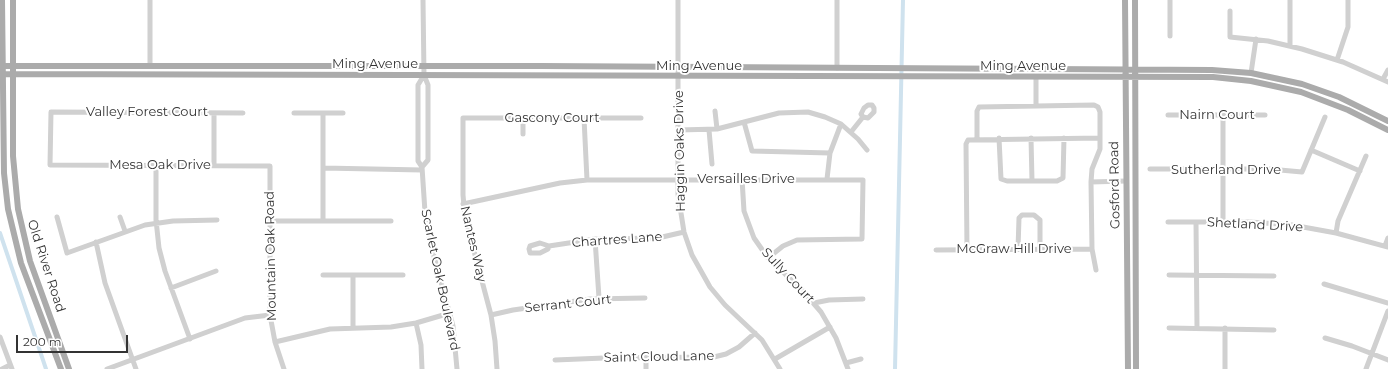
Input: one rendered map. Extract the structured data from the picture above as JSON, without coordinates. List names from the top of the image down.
{
  "streets": {
    "main road": ["Ming Avenue", "Gosford Road", "Old River Road"],
    "street": [
      "Valley Forest Court",
      "Nairn Court",
      "Gascony Court",
      "Haggin Oaks Drive",
      "Mesa Oak Drive",
      "Sutherland Drive",
      "Versailles Drive",
      "Shetland Drive",
      "Chartres Lane",
      "Nantes Way",
      "McGraw Hill Drive",
      "Mountain Oak Road",
      "Sully Court",
      "Scarlet Oak Boulevard",
      "Serrant Court",
      "Saint Cloud Lane"
    ]
  },
  "crossings": [
    ["Ming Avenue", "Haggin Oaks Drive"],
    ["Ming Avenue", "Gosford Road"],
    ["Ming Avenue", "Old River Road"],
    ["Ming Avenue", "Scarlet Oak Boulevard"],
    ["Valley Forest Court", "Mesa Oak Drive"],
    ["Gascony Court", "Nantes Way"],
    ["Haggin Oaks Drive", "Versailles Drive"],
    ["Haggin Oaks Drive", "Chartres Lane"],
    ["Haggin Oaks Drive", "Saint Cloud Lane"],
    ["Mesa Oak Drive", "Mountain Oak Road"],
    ["Versailles Drive", "Nantes Way"],
    ["Versailles Drive", "Sully Court"],
    ["Nantes Way", "Serrant Court"]
  ],
  "scale_bar": "200 m"
}
